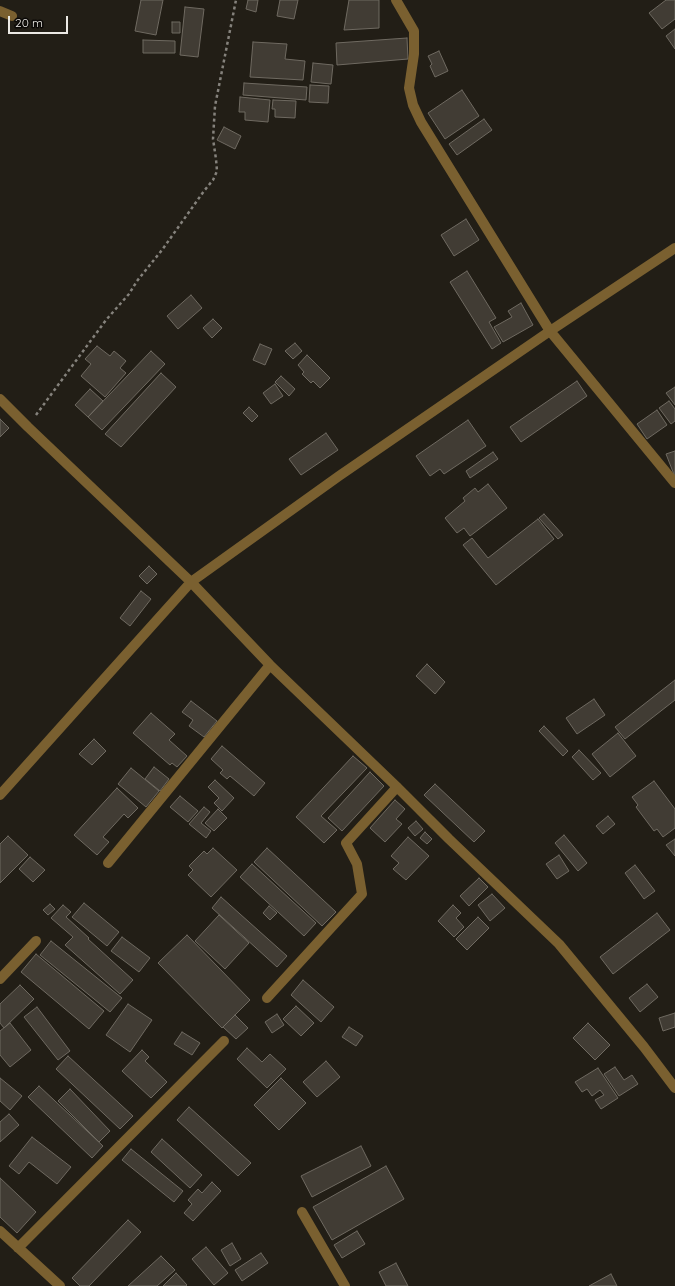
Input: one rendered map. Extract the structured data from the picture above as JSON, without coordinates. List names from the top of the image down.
{
  "scale_bar": "20 m"
}
